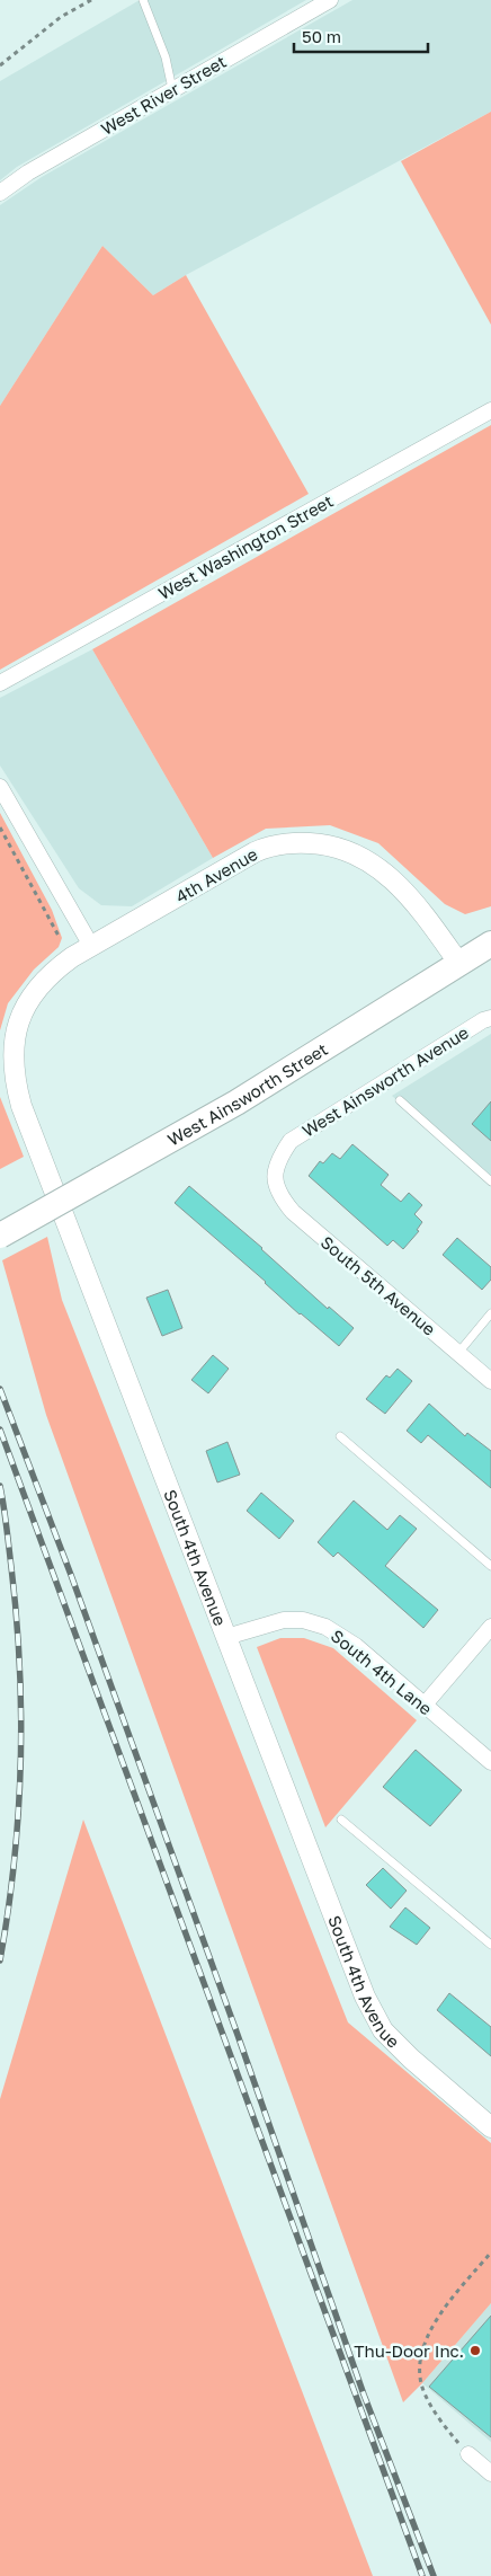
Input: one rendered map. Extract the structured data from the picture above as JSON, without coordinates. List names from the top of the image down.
{
  "streets": {
    "main road": ["West Ainsworth Street"],
    "street": [
      "West River Street",
      "West Washington Street",
      "4th Avenue",
      "West Ainsworth Avenue",
      "South 5th Avenue",
      "South 4th Avenue",
      "South 4th Lane"
    ]
  },
  "crossings": [
    ["4th Avenue", "West Ainsworth Street"],
    ["4th Avenue", "South 4th Avenue"],
    ["West Ainsworth Avenue", "South 5th Avenue"],
    ["South 4th Avenue", "South 4th Lane"]
  ],
  "places": ["Thu-Door Inc."],
  "scale_bar": "50 m"
}
